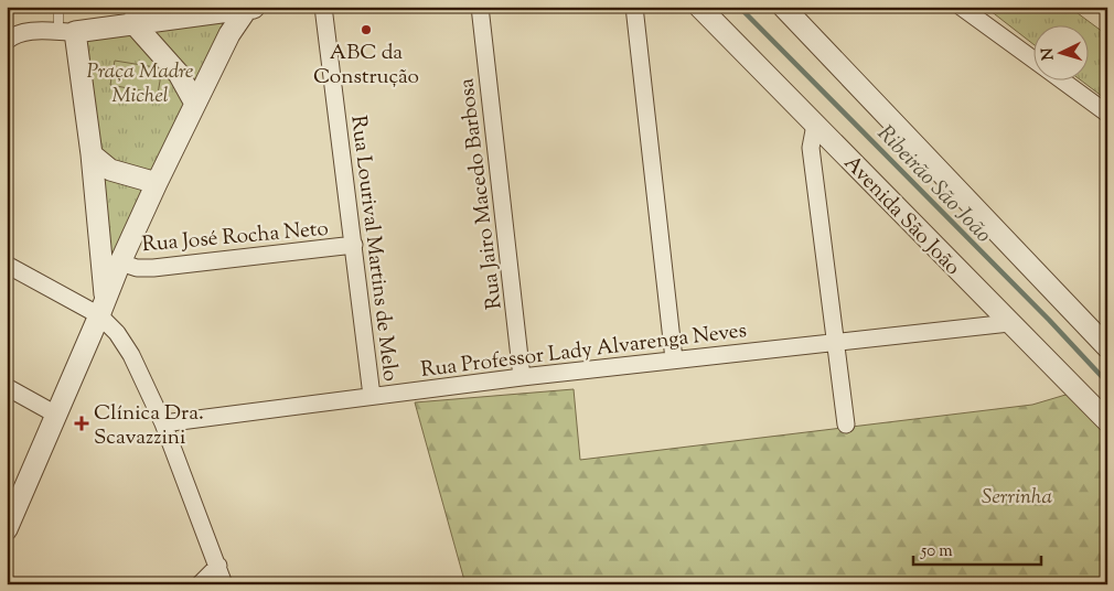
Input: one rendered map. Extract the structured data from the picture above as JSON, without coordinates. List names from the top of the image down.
{
  "streets": {
    "street": [
      "Rua Jairo Macedo Barbosa",
      "Avenida São João",
      "Rua José Rocha Neto",
      "Rua Lourival Martins de Melo",
      "Rua Professor Lady Alvarenga Neves"
    ]
  },
  "crossings": [
    ["Rua Jairo Macedo Barbosa", "Rua Professor Lady Alvarenga Neves"],
    ["Avenida São João", "Rua Professor Lady Alvarenga Neves"],
    ["Rua José Rocha Neto", "Rua Lourival Martins de Melo"],
    ["Rua Lourival Martins de Melo", "Rua Professor Lady Alvarenga Neves"]
  ],
  "water": ["Ribeirão São João"],
  "parks": ["Praça Madre Michel", "Serrinha"],
  "places": {
    "other": ["ABC da Construção"],
    "health": ["Clínica Dra. Scavazzini"]
  },
  "scale_bar": "50 m",
  "north": "left"
}
